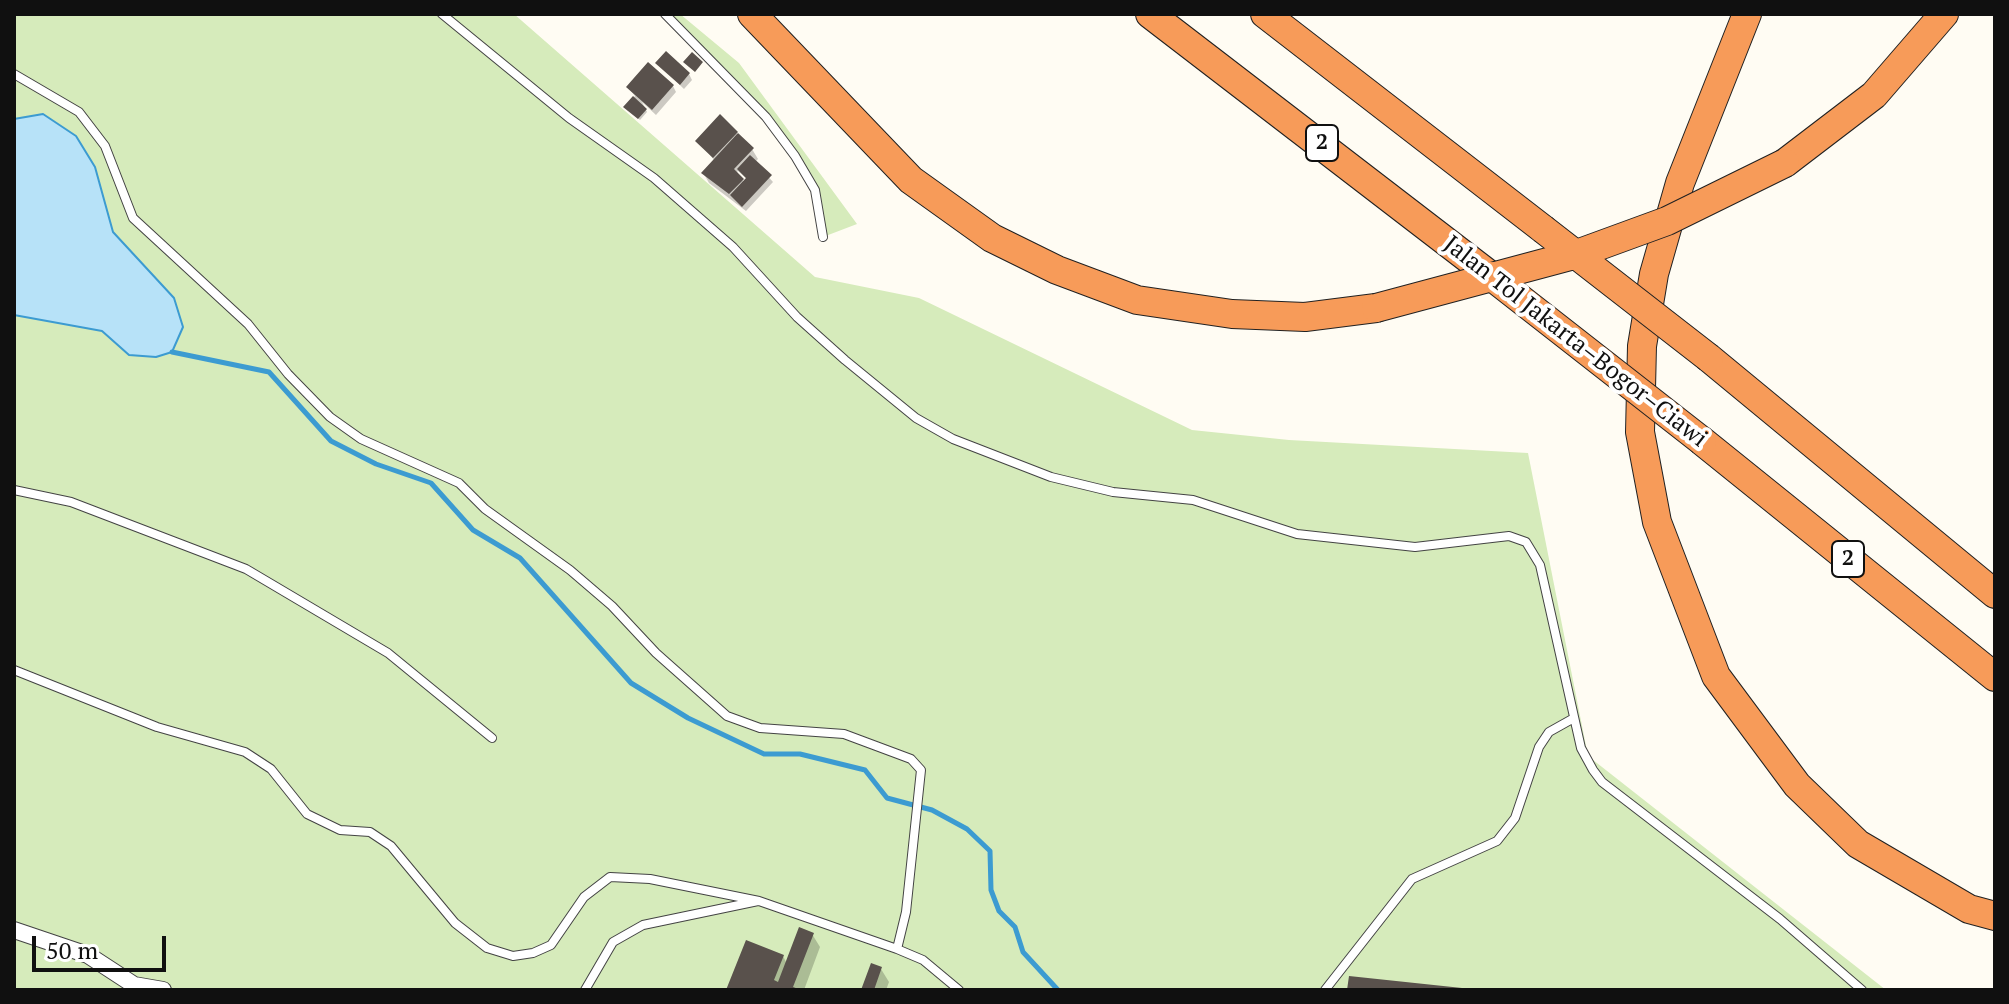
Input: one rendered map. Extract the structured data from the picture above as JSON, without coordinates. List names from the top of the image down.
{
  "streets": {
    "highway": ["2", "Jalan Tol Jakarta–Bogor–Ciawi"]
  },
  "scale_bar": "50 m"
}
